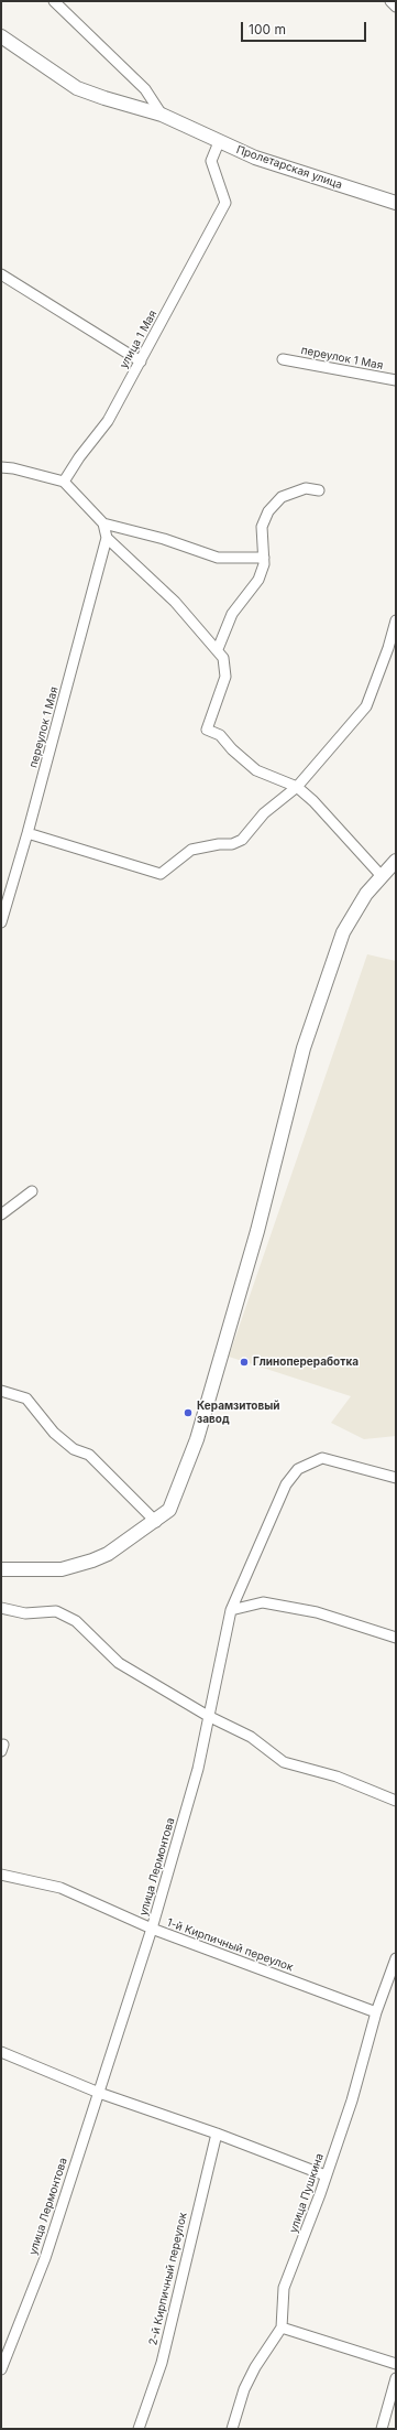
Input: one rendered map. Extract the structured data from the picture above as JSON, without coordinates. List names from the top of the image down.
{
  "streets": {
    "street": [
      "Пролетарская улица",
      "улица 1 Мая",
      "переулок 1 Мая",
      "улица Лермонтова",
      "1-й Кирпичный переулок",
      "улица Пушкина",
      "2-й Кирпичный переулок"
    ]
  },
  "crossings": [
    ["Пролетарская улица", "улица 1 Мая"],
    ["улица Лермонтова", "1-й Кирпичный переулок"],
    ["1-й Кирпичный переулок", "улица Пушкина"]
  ],
  "places": ["Глинопереработка", "Керамзитовый завод"],
  "scale_bar": "100 m"
}
